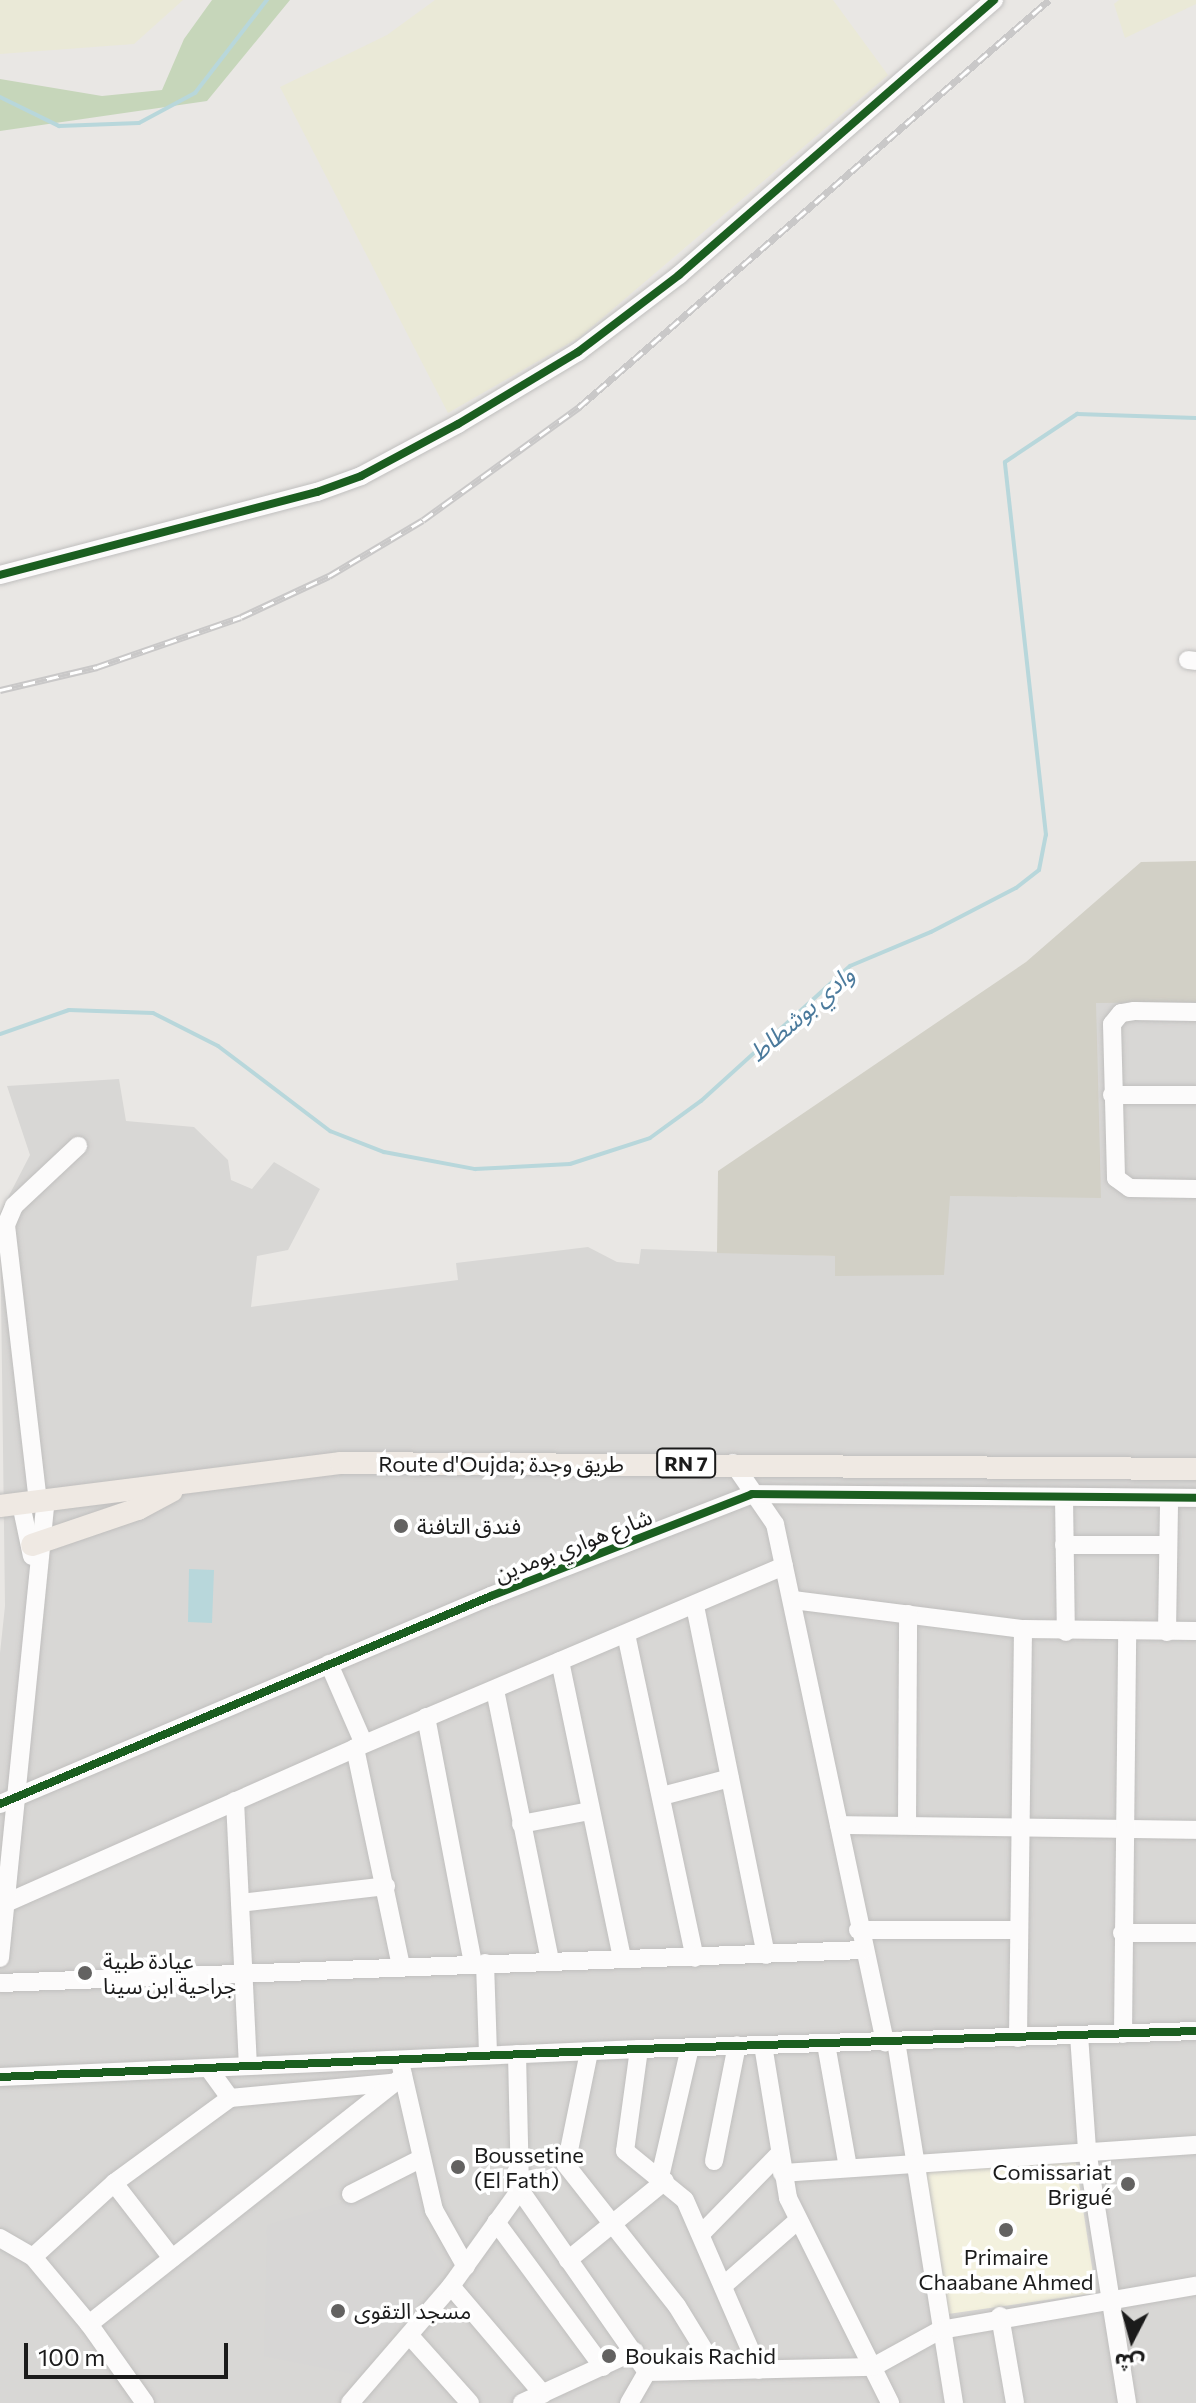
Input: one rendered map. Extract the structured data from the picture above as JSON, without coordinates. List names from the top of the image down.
{
  "streets": {
    "main road": ["RN 7", "Route d'Oujda; طريق وجدة"],
    "street": ["شارع هواري بومدين"]
  },
  "water": ["وادي بوشطاط"],
  "places": [
    "فندق التافنة",
    "عيادة طبية جراحية ابن سينا",
    "Boussetine (El Fath)",
    "Comissariat Brigué",
    "Primaire Chaabane Ahmed",
    "مسجد التقوى",
    "Boukais Rachid"
  ],
  "scale_bar": "100 m",
  "north": "bottom"
}
